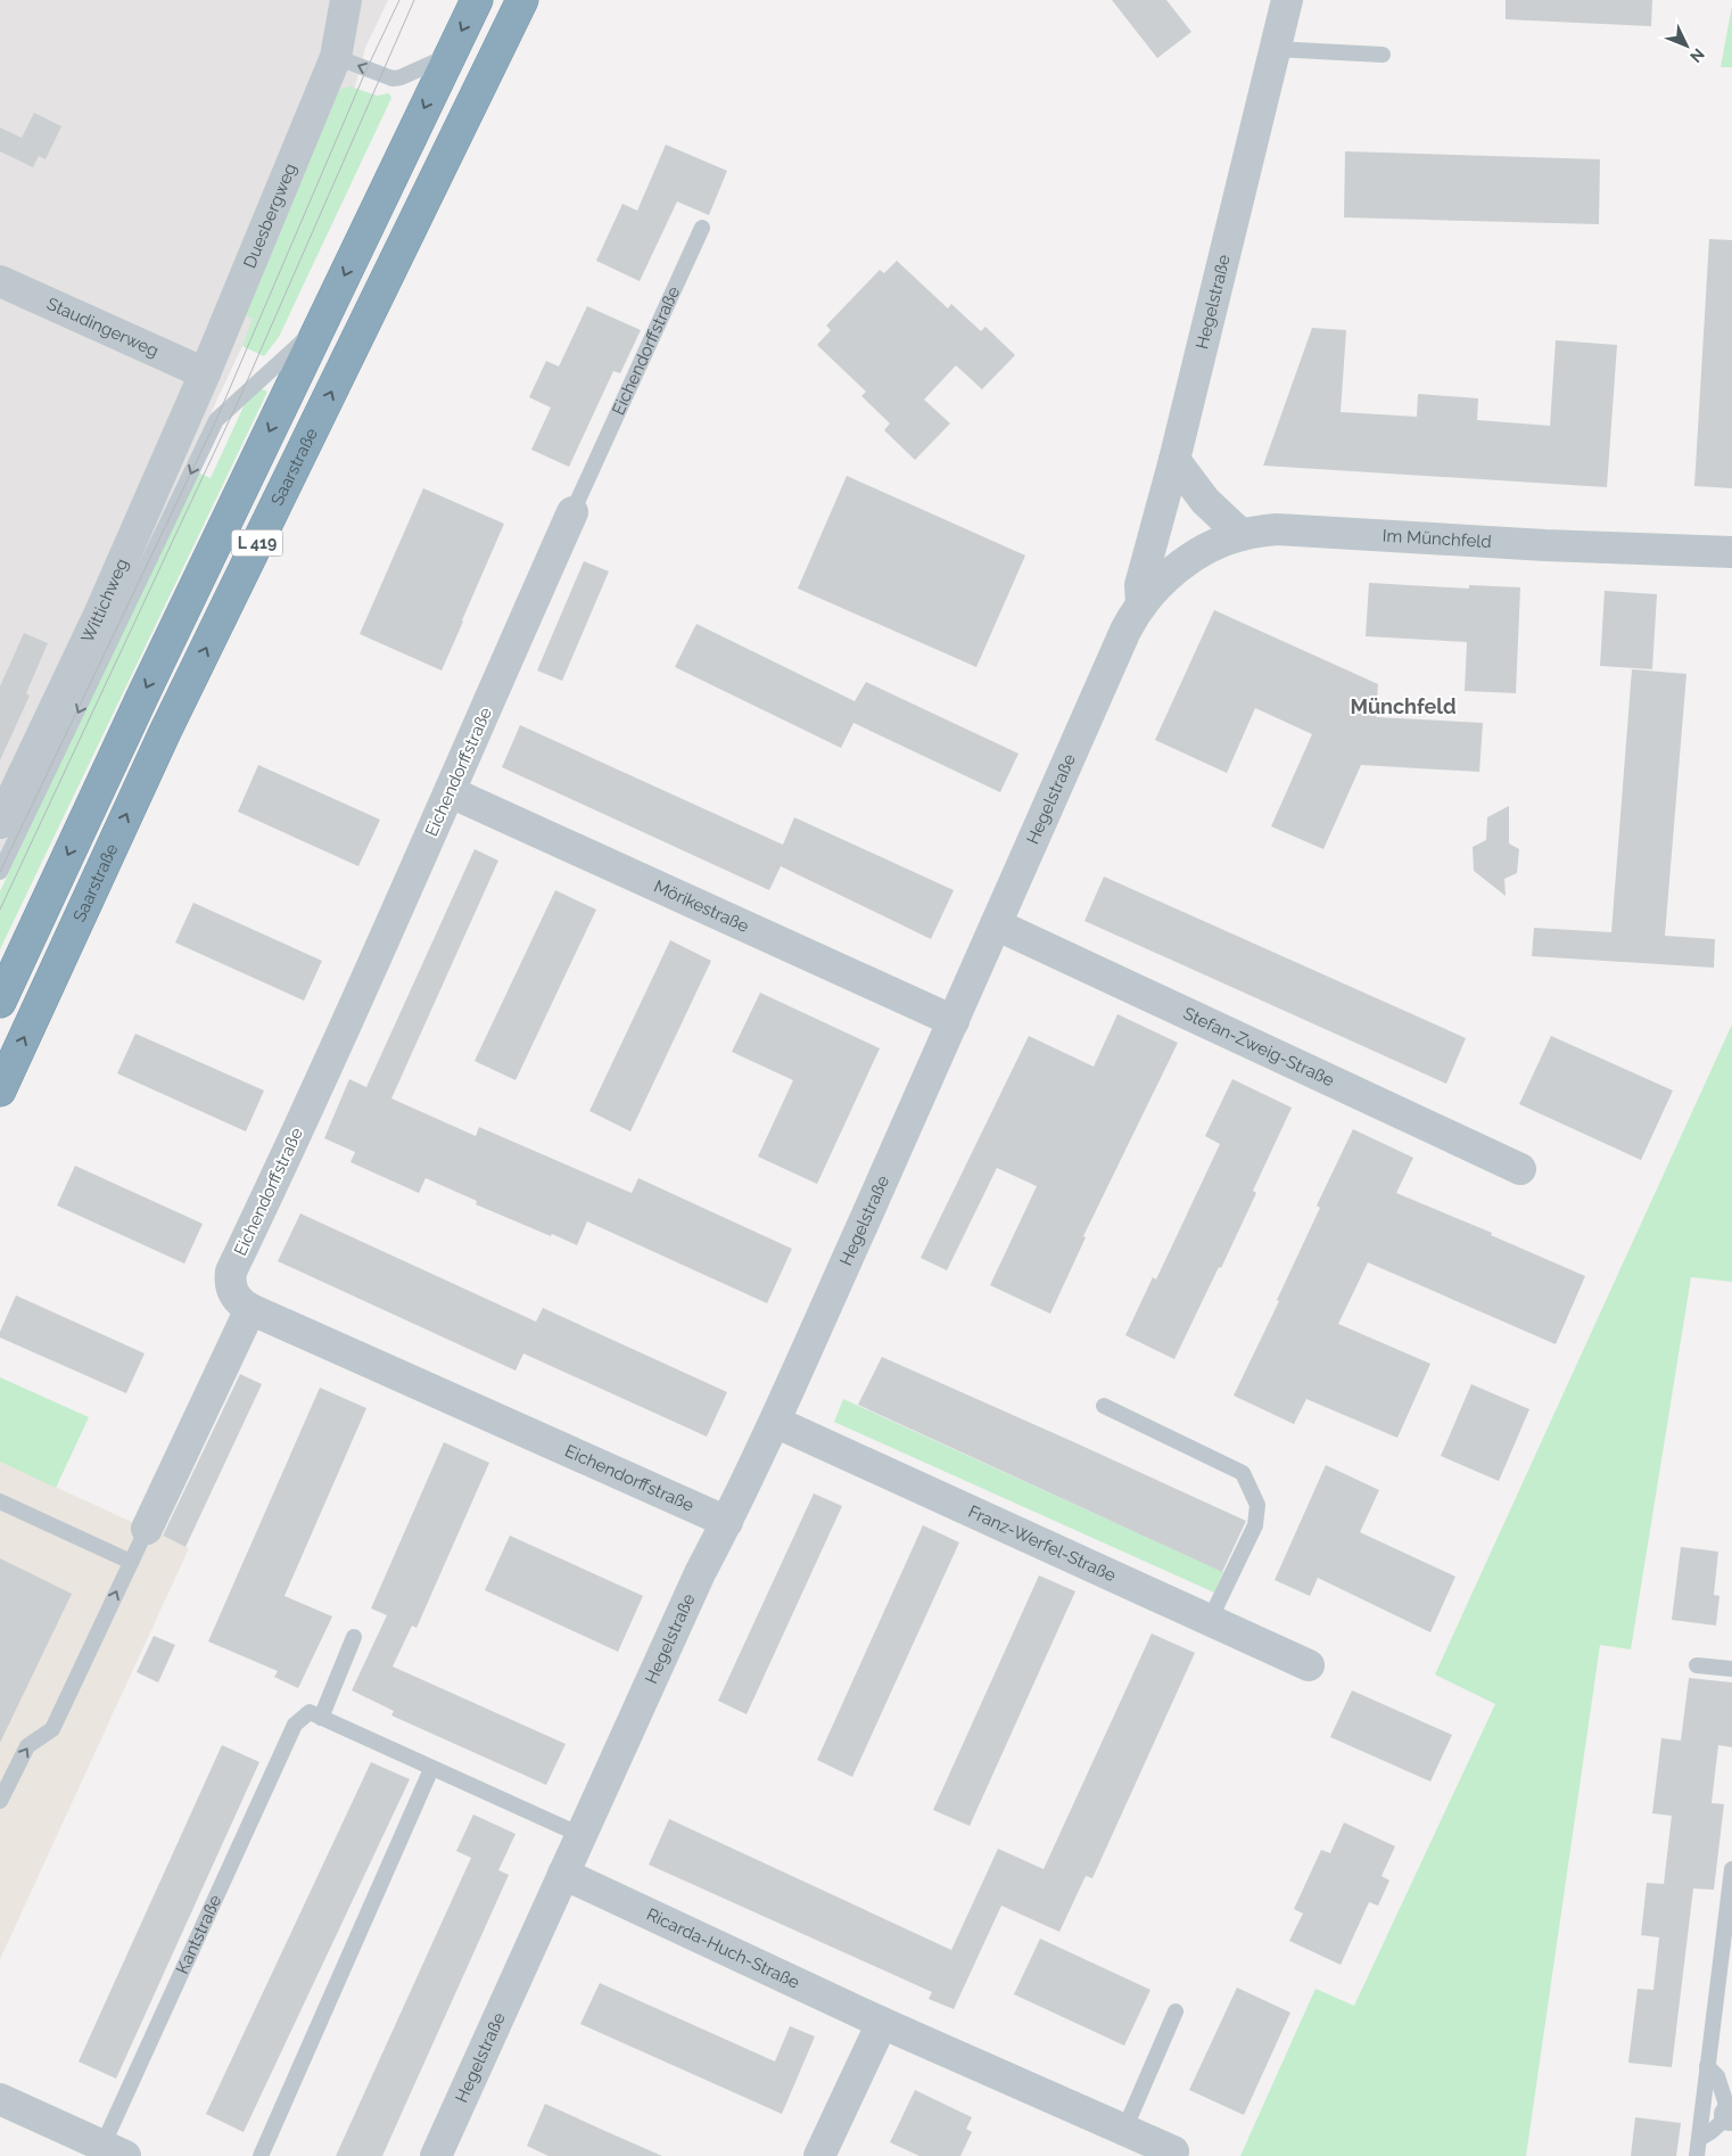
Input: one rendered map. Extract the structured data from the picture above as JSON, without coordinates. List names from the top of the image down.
{
  "streets": {
    "highway": ["Saarstraße", "L 419"],
    "street": [
      "Duesbergweg",
      "Hegelstraße",
      "Staudingerweg",
      "Eichendorffstraße",
      "Im Münchfeld",
      "Wittichweg",
      "Mörikestraße",
      "Stefan-Zweig-Straße",
      "Franz-Werfel-Straße",
      "Kantstraße",
      "Ricarda-Huch-Straße"
    ]
  },
  "crossings": [
    ["Duesbergweg", "Staudingerweg"],
    ["Duesbergweg", "Wittichweg"],
    ["Hegelstraße", "Eichendorffstraße"],
    ["Hegelstraße", "Im Münchfeld"],
    ["Hegelstraße", "Mörikestraße"],
    ["Hegelstraße", "Stefan-Zweig-Straße"],
    ["Hegelstraße", "Franz-Werfel-Straße"],
    ["Hegelstraße", "Ricarda-Huch-Straße"],
    ["Staudingerweg", "Wittichweg"],
    ["Eichendorffstraße", "Mörikestraße"]
  ],
  "districts": ["Münchfeld"],
  "north": "bottom right"
}
